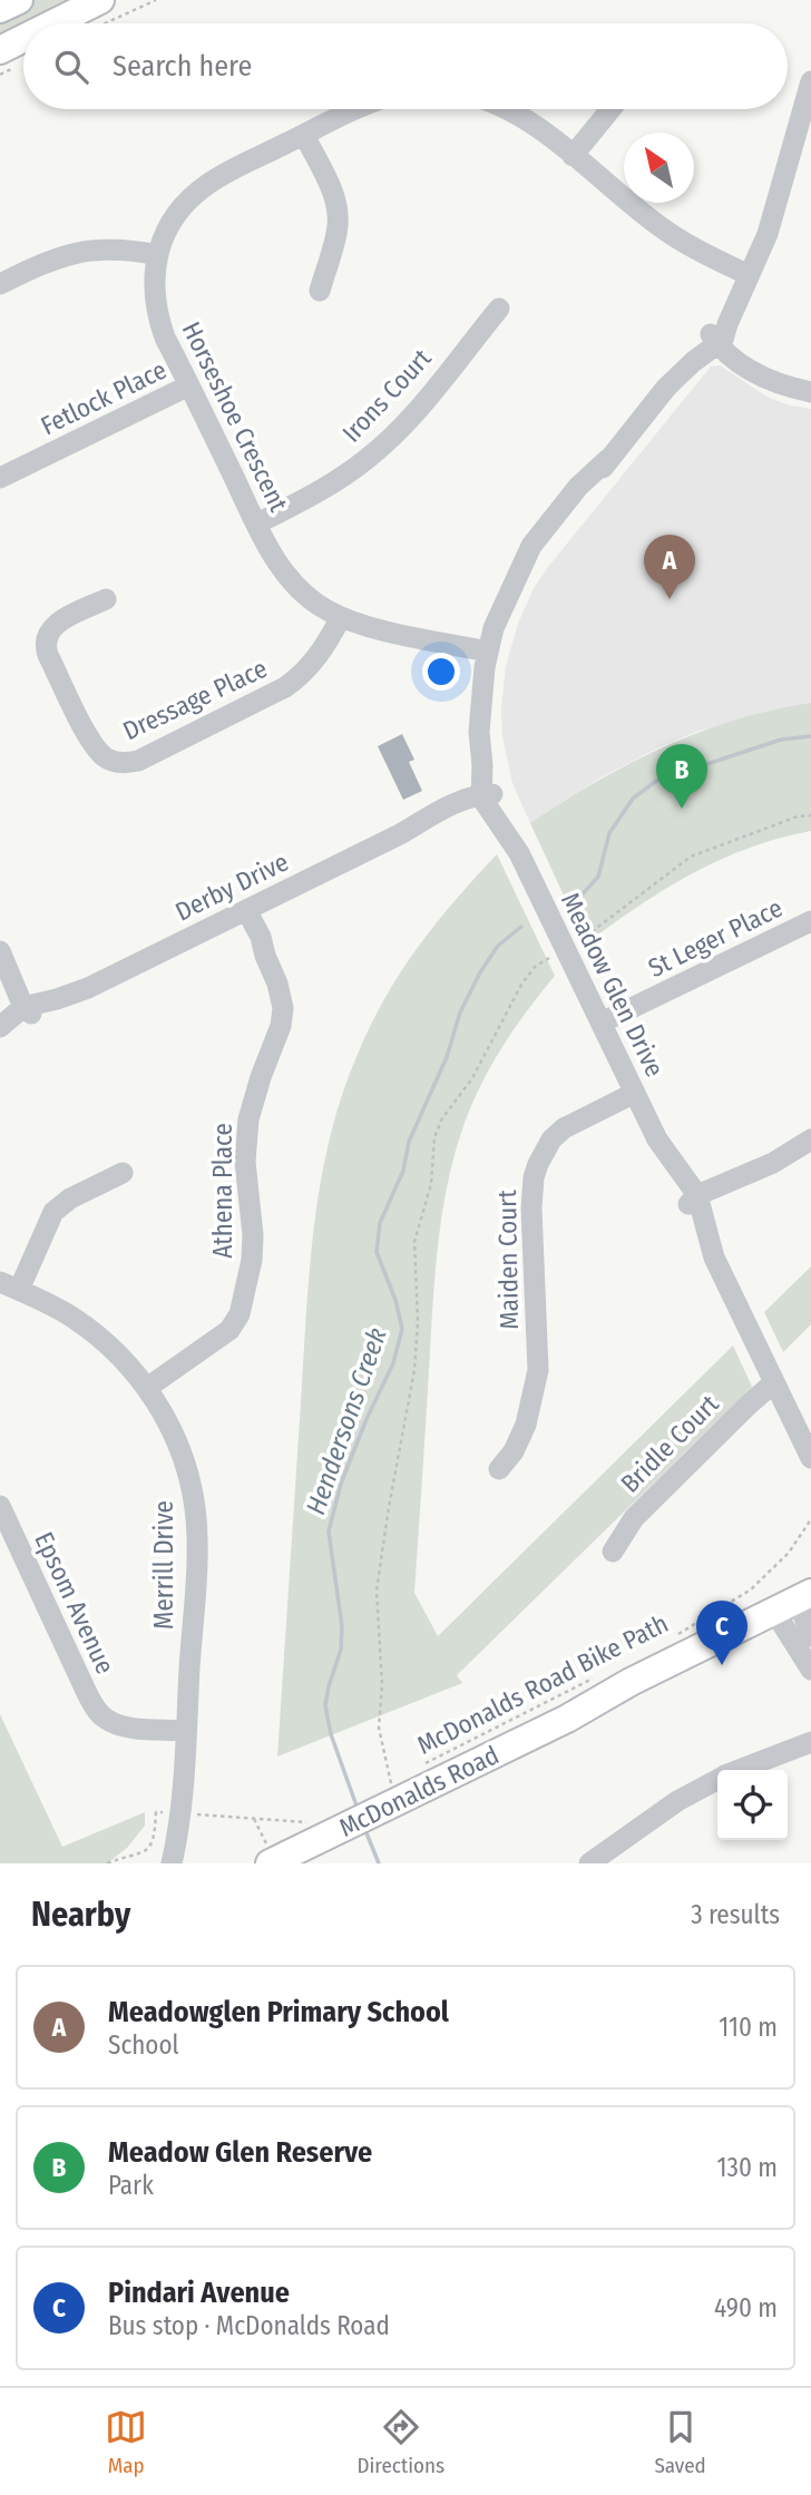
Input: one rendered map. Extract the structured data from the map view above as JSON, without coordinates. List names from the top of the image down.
{
  "streets": {
    "main road": ["McDonalds Road"],
    "street": [
      "Irons Court",
      "Fetlock Place",
      "Horseshoe Crescent",
      "Dressage Place",
      "Derby Drive",
      "St Leger Place",
      "Meadow Glen Drive",
      "Athena Place",
      "Maiden Court",
      "Bridle Court",
      "Merrill Drive",
      "Epsom Avenue"
    ],
    "path": ["McDonalds Road Bike Path"]
  },
  "crossings": [
    ["Irons Court", "Horseshoe Crescent"],
    ["Fetlock Place", "Horseshoe Crescent"],
    ["Horseshoe Crescent", "Dressage Place"],
    ["Horseshoe Crescent", "Meadow Glen Drive"],
    ["Derby Drive", "Meadow Glen Drive"],
    ["Derby Drive", "Athena Place"],
    ["St Leger Place", "Meadow Glen Drive"],
    ["Meadow Glen Drive", "Maiden Court"],
    ["Meadow Glen Drive", "Bridle Court"],
    ["Athena Place", "Merrill Drive"],
    ["Merrill Drive", "Epsom Avenue"]
  ],
  "water": ["Hendersons Creek"],
  "north": "top left",
  "page": {
    "search": "Search here",
    "pins": ["A", "B", "C"],
    "heading": ["Nearby", "3 results"],
    "list": [
      {
        "mark": "A",
        "name": "Meadowglen Primary School",
        "note": "School",
        "value": "110 m"
      },
      {
        "mark": "B",
        "name": "Meadow Glen Reserve",
        "note": "Park",
        "value": "130 m"
      },
      {
        "mark": "C",
        "name": "Pindari Avenue",
        "note": "Bus stop · McDonalds Road",
        "value": "490 m"
      }
    ],
    "nav": ["Map", "Directions", "Saved"]
  }
}
